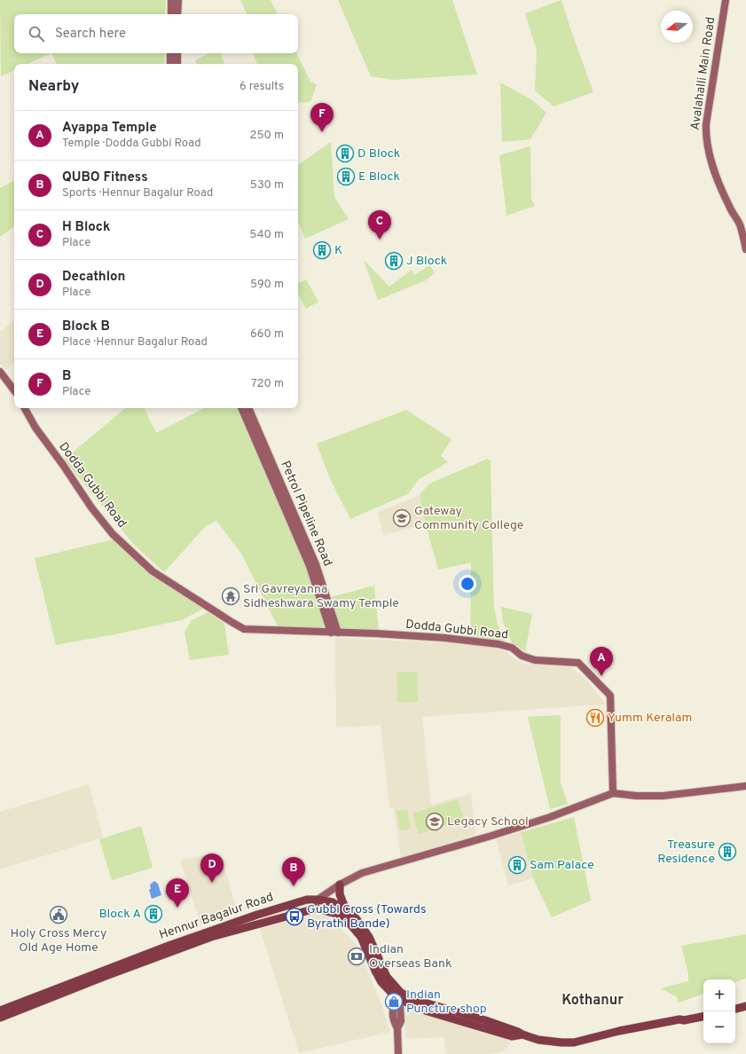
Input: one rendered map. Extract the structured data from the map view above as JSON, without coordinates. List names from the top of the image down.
{
  "streets": {
    "main road": ["Hennur Bagalur Road"],
    "street": ["Avalahalli Main Road", "Dodda Gubbi Road", "Petrol Pipeline Road"]
  },
  "crossings": [
    ["Dodda Gubbi Road", "Petrol Pipeline Road"]
  ],
  "districts": ["Kothanur"],
  "places": {
    "building": [
      "D Block",
      "E Block",
      "K",
      "J Block",
      "Treasure Residence",
      "Sam Palace",
      "Block A"
    ],
    "school or university": ["Gateway Community College", "Legacy School"],
    "temple": ["Sri Gavreyanna Sidheshwara Swamy Temple"],
    "restaurant": ["Yumm Keralam"],
    "public building": ["Holy Cross Mercy Old Age Home"],
    "bus stop": ["Gubbi Cross (Towards Byrathi Bande)"],
    "bank": ["Indian Overseas Bank"],
    "shop": ["Indian Puncture shop"]
  },
  "north": "left",
  "page": {
    "search": "Search here",
    "heading": ["Nearby", "6 results"],
    "pins": [
      "F",
      "C",
      "A",
      "D",
      "B",
      "E"
    ],
    "list": [
      {
        "mark": "A",
        "name": "Ayappa Temple",
        "note": "Temple · Dodda Gubbi Road",
        "value": "250 m"
      },
      {
        "mark": "B",
        "name": "QUBO Fitness",
        "note": "Sports · Hennur Bagalur Road",
        "value": "530 m"
      },
      {
        "mark": "C",
        "name": "H Block",
        "note": "Place",
        "value": "540 m"
      },
      {
        "mark": "D",
        "name": "Decathlon",
        "note": "Place",
        "value": "590 m"
      },
      {
        "mark": "E",
        "name": "Block B",
        "note": "Place · Hennur Bagalur Road",
        "value": "660 m"
      },
      {
        "mark": "F",
        "name": "B",
        "note": "Place",
        "value": "720 m"
      }
    ],
    "map_buttons": ["+", "−"]
  }
}
